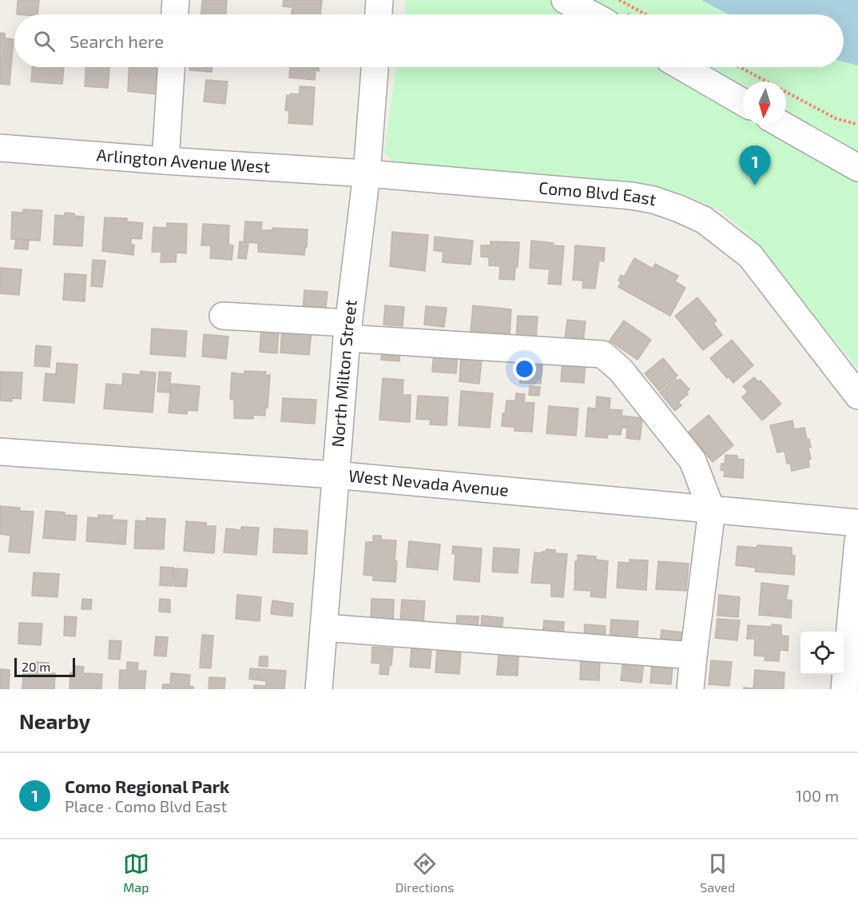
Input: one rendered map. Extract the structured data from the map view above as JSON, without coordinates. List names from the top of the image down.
{
  "streets": {
    "street": [
      "Arlington Avenue West",
      "Como Blvd East",
      "North Milton Street",
      "West Nevada Avenue"
    ]
  },
  "crossings": [
    ["Arlington Avenue West", "Como Blvd East"],
    ["Arlington Avenue West", "North Milton Street"],
    ["Como Blvd East", "North Milton Street"],
    ["North Milton Street", "West Nevada Avenue"]
  ],
  "scale_bar": "20 m",
  "north": "bottom",
  "page": {
    "search": "Search here",
    "pins": "1",
    "scale": "20 m",
    "heading": "Nearby",
    "list": [
      {
        "mark": "1",
        "name": "Como Regional Park",
        "note": "Place · Como Blvd East",
        "value": "100 m"
      }
    ],
    "nav": ["Map", "Directions", "Saved"]
  }
}
